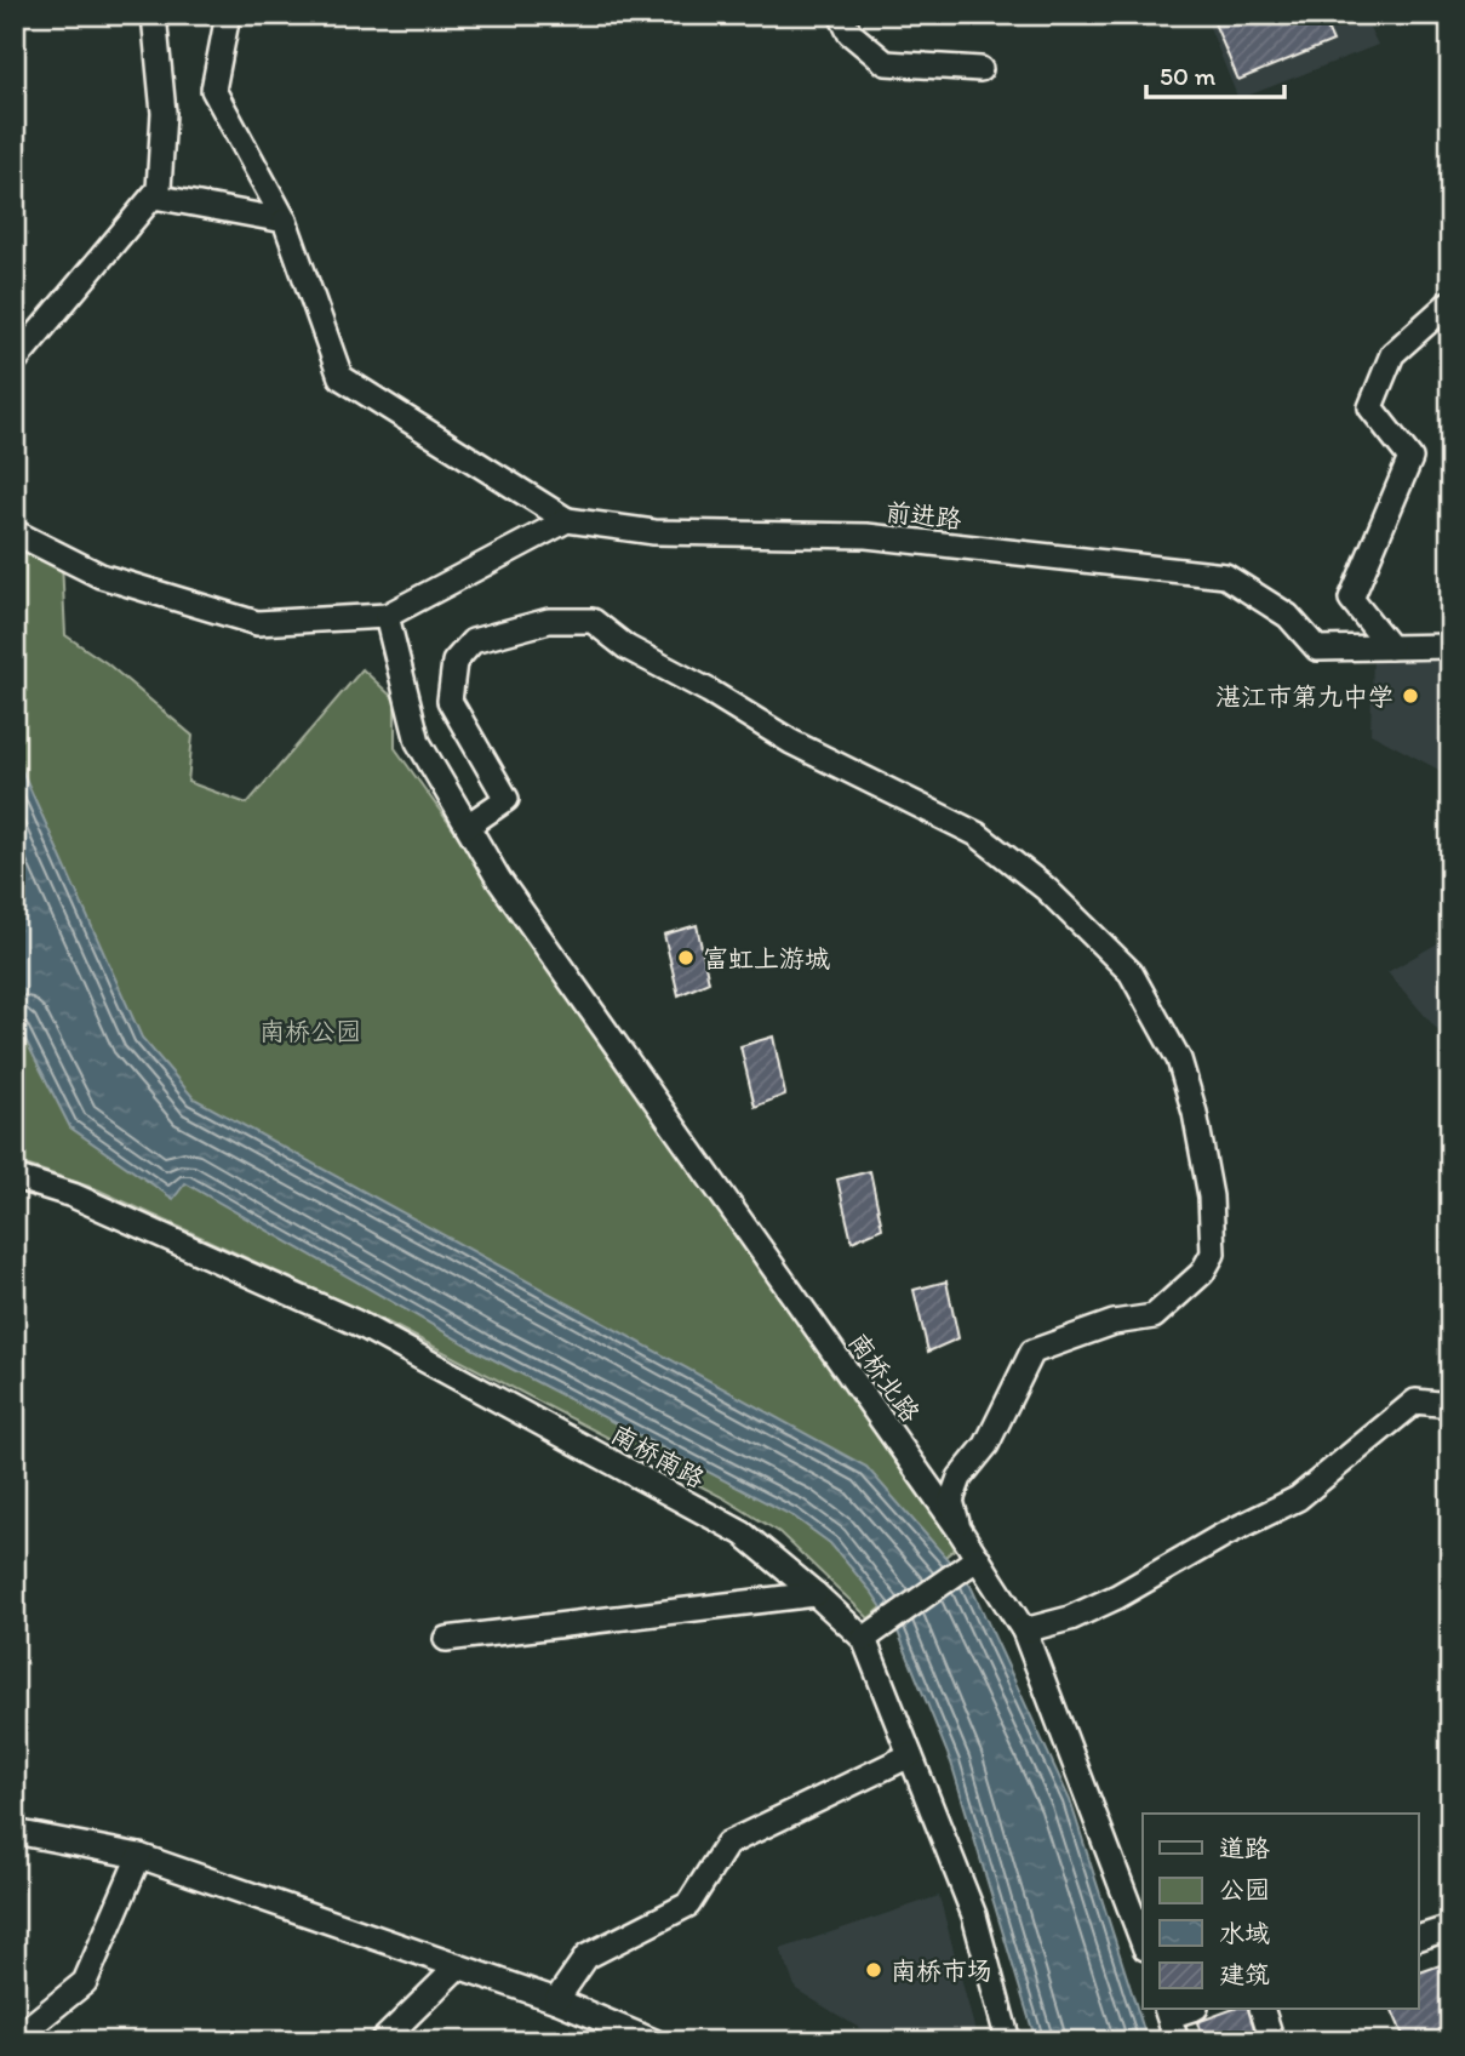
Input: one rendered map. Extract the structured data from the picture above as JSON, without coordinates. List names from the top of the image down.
{
  "streets": {
    "street": ["前进路", "南桥北路", "南桥南路"]
  },
  "parks": ["南桥公园"],
  "places": ["湛江市第九中学", "富虹上游城", "南桥市场"],
  "legend": [
    "道路",
    "公园",
    "水域",
    "建筑"
  ],
  "scale_bar": "50 m"
}
